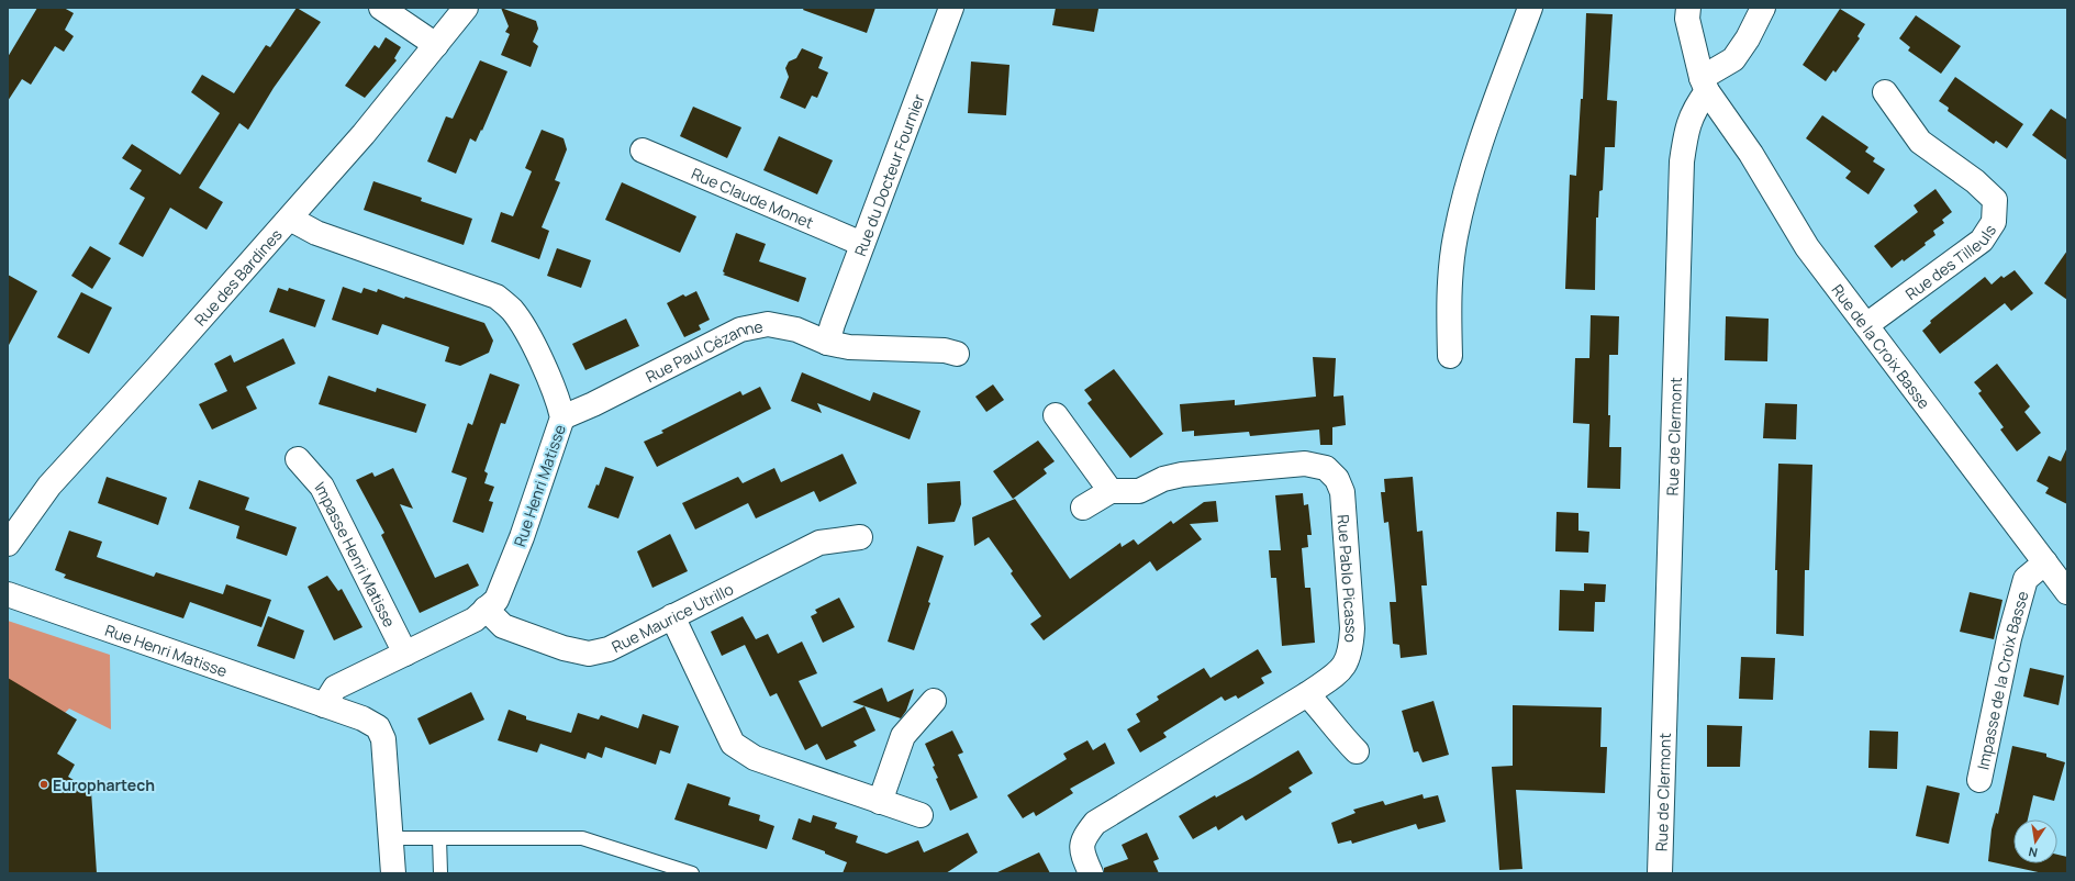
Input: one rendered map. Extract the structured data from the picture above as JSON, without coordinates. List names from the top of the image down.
{
  "streets": {
    "street": [
      "Rue du Docteur Fournier",
      "Rue Claude Monet",
      "Rue des Tilleuls",
      "Rue des Bardines",
      "Rue de la Croix Basse",
      "Rue Paul Cézanne",
      "Rue de Clermont",
      "Rue Henri Matisse",
      "Impasse Henri Matisse",
      "Rue Pablo Picasso",
      "Rue Maurice Utrillo",
      "Impasse de la Croix Basse"
    ]
  },
  "crossings": [
    ["Rue du Docteur Fournier", "Rue Claude Monet"],
    ["Rue du Docteur Fournier", "Rue Paul Cézanne"],
    ["Rue des Tilleuls", "Rue de la Croix Basse"],
    ["Rue des Bardines", "Rue Henri Matisse"],
    ["Rue de la Croix Basse", "Rue de Clermont"],
    ["Rue de la Croix Basse", "Impasse de la Croix Basse"],
    ["Rue Paul Cézanne", "Rue Henri Matisse"],
    ["Rue Henri Matisse", "Impasse Henri Matisse"],
    ["Rue Henri Matisse", "Rue Maurice Utrillo"]
  ],
  "places": ["Europhartech"],
  "north": "bottom"
}
